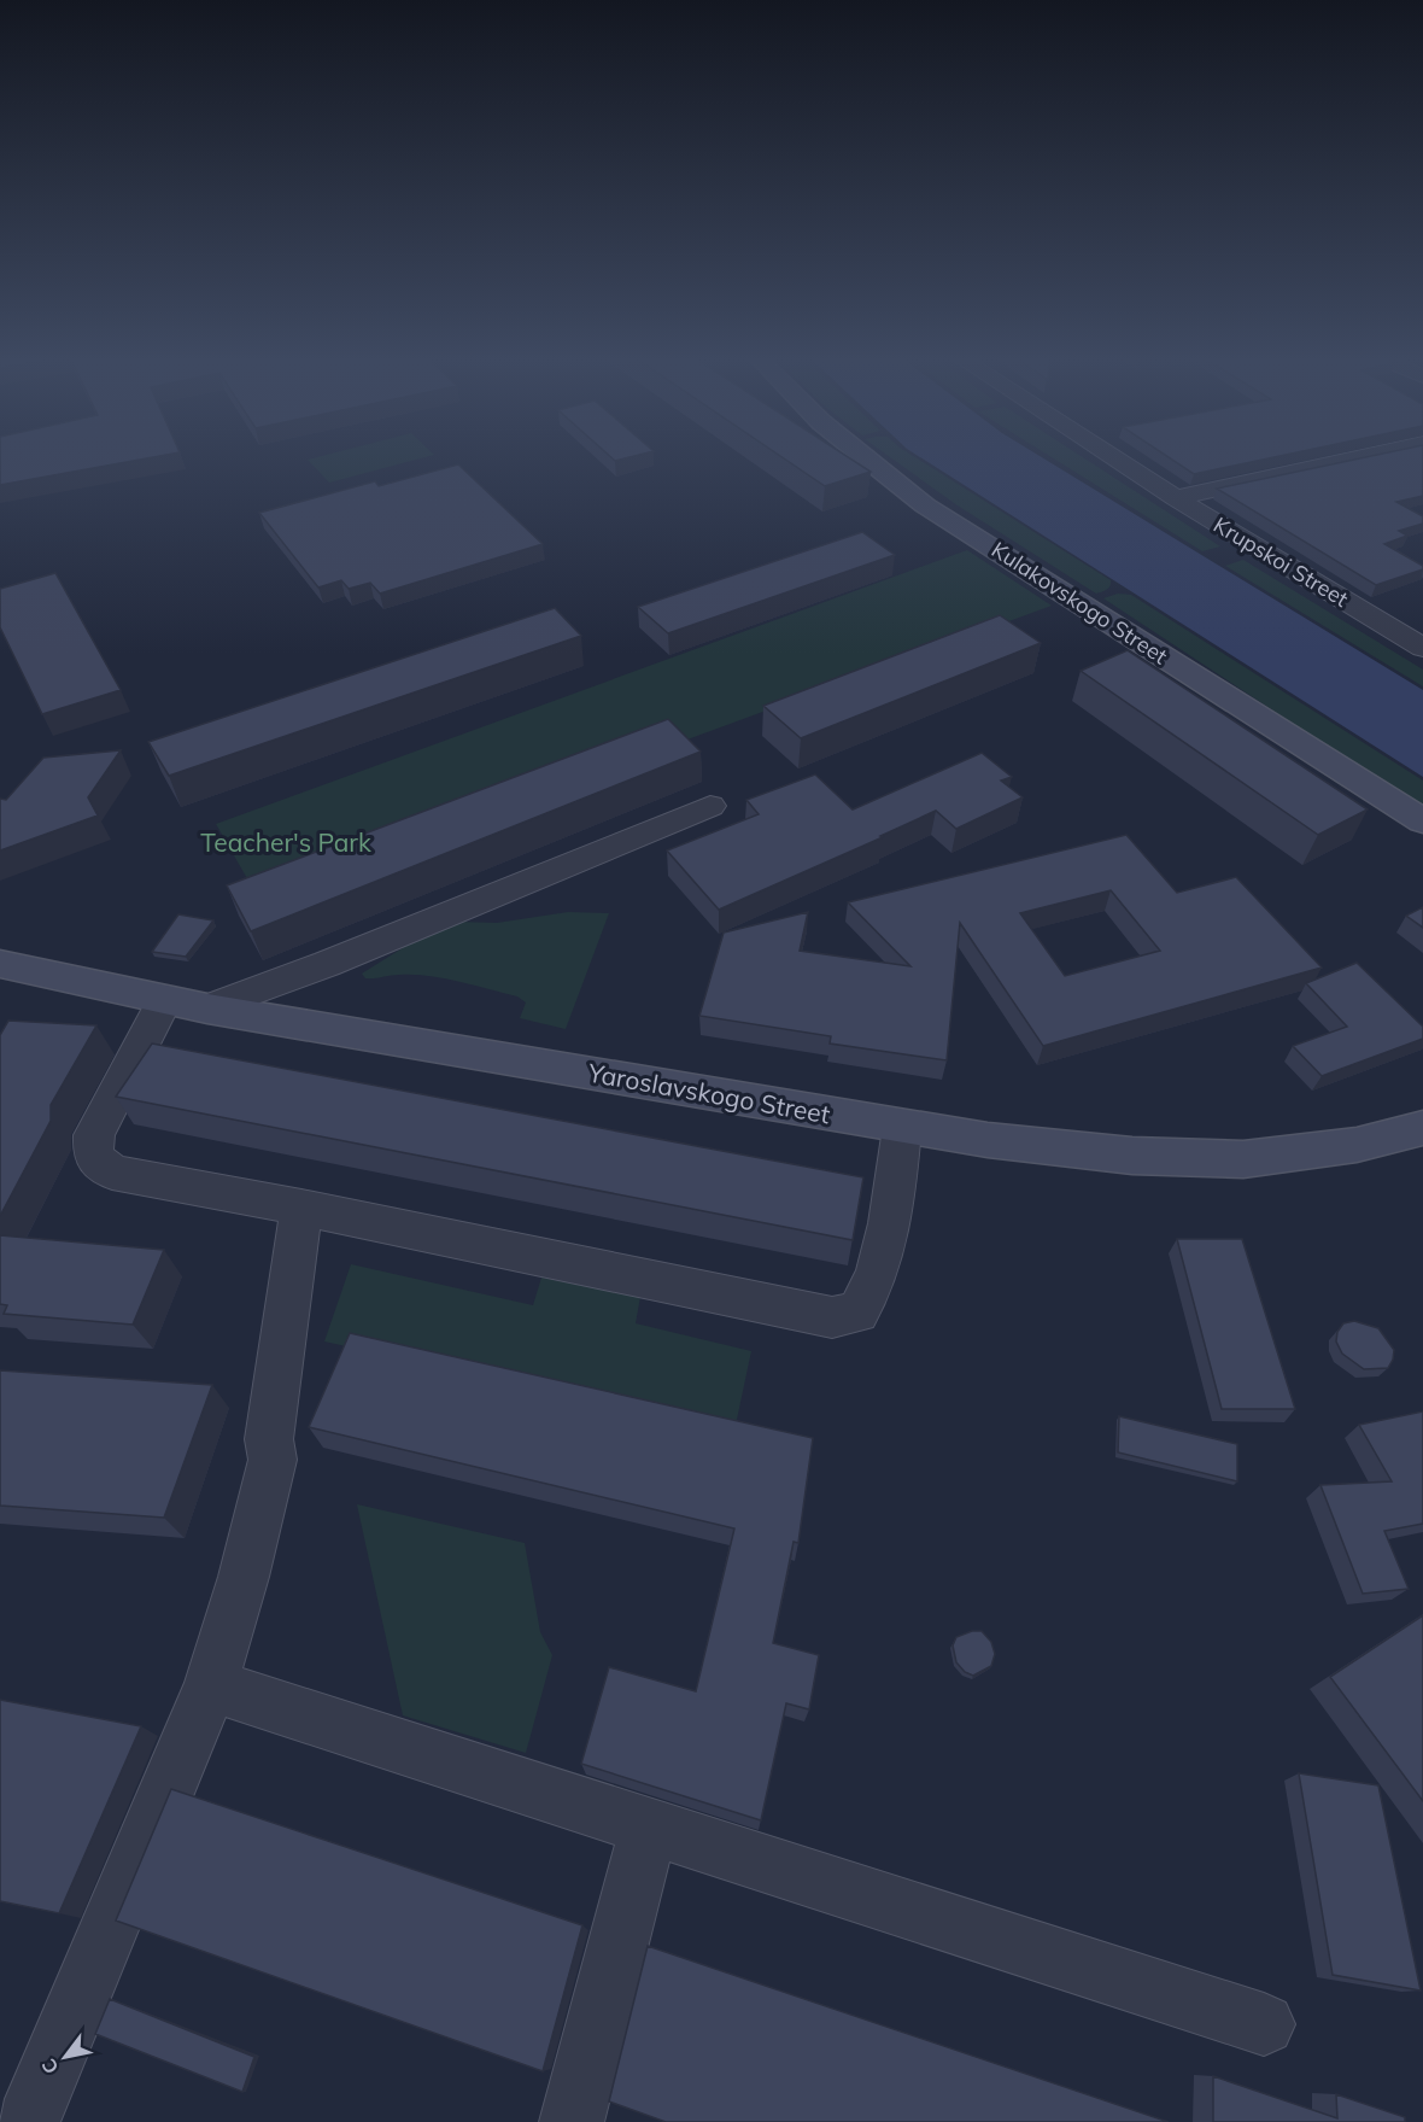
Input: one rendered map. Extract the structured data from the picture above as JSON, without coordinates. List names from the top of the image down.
{
  "streets": {
    "street": ["Krupskoi Street", "Kulakovskogo Street", "Yaroslavskogo Street"]
  },
  "parks": ["Teacher's Park"],
  "north": "bottom left"
}
